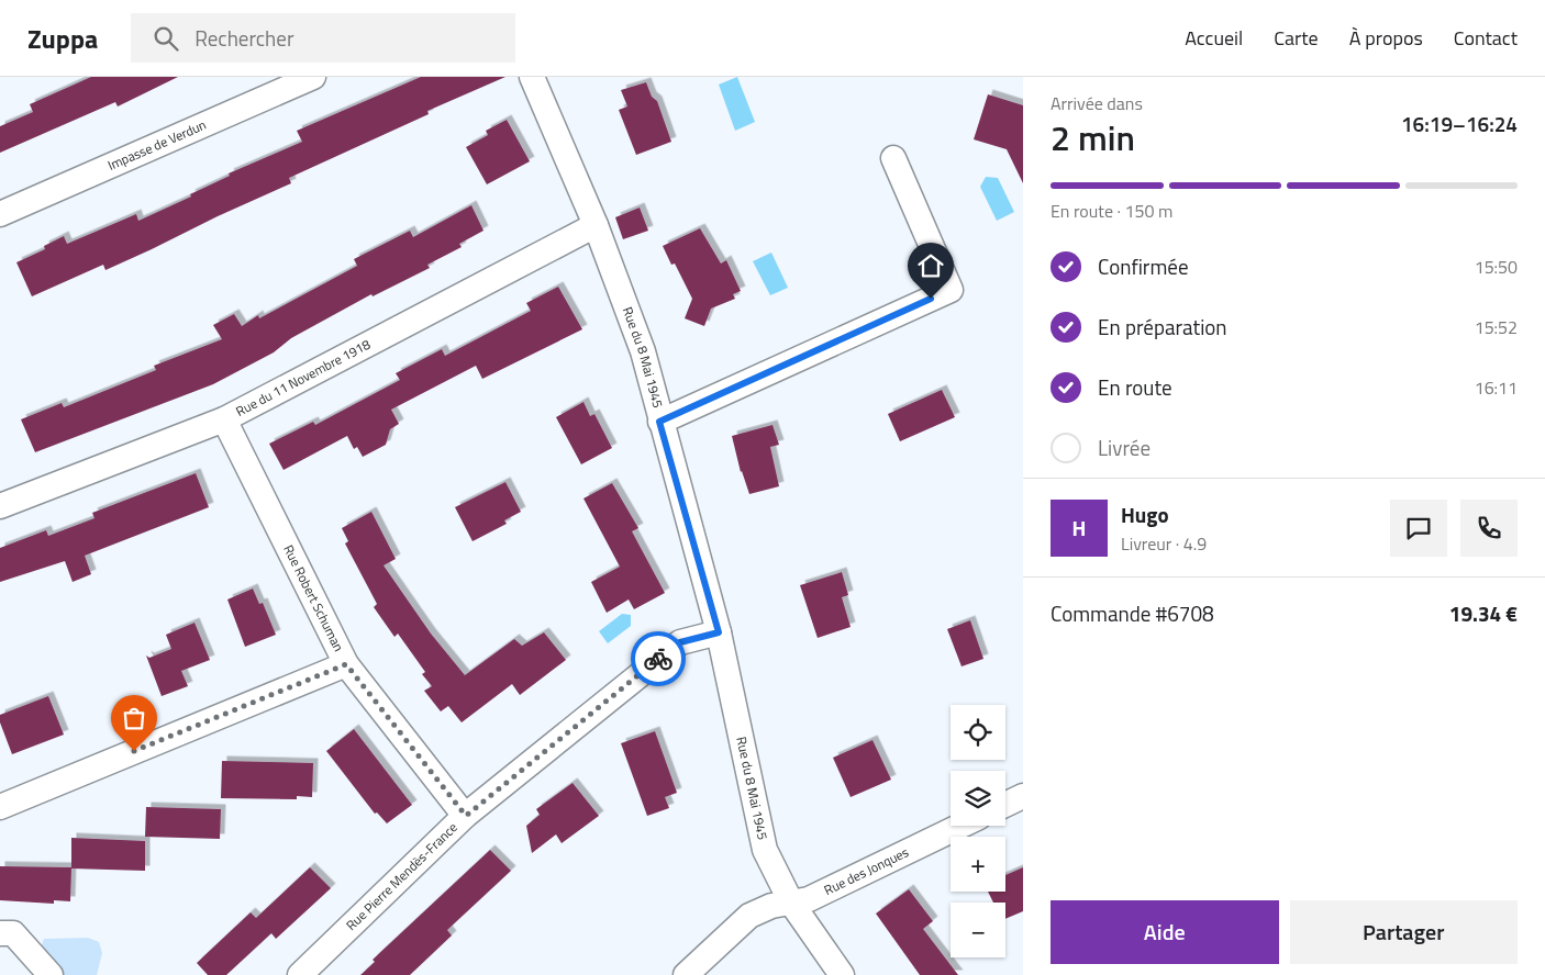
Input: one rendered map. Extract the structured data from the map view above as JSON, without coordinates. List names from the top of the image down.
{
  "streets": {
    "street": [
      "Impasse de Verdun",
      "Rue du 8 Mai 1945",
      "Rue du 11 Novembre 1918",
      "Rue Robert Schuman",
      "Rue des Jonques",
      "Rue Pierre Mendès-France"
    ]
  },
  "crossings": [
    ["Rue du 8 Mai 1945", "Rue du 11 Novembre 1918"],
    ["Rue du 8 Mai 1945", "Rue des Jonques"],
    ["Rue du 8 Mai 1945", "Rue Pierre Mendès-France"],
    ["Rue du 11 Novembre 1918", "Rue Robert Schuman"],
    ["Rue Robert Schuman", "Rue Pierre Mendès-France"]
  ],
  "page": {
    "header": "Zuppa",
    "search": "Rechercher",
    "nav": [
      "Accueil",
      "Carte",
      "À propos",
      "Contact"
    ],
    "heading": ["2 min", "Arrivée dans", "16:19–16:24"],
    "panel": [
      "Hugo",
      "Livreur · 4.9",
      "Commande #6708",
      "19.34 €"
    ],
    "bar": "En route · 150 m",
    "list": [
      ["Confirmée", "15:50"],
      ["En préparation", "15:52"],
      ["En route", "16:11"],
      "Livrée"
    ],
    "round": "H",
    "map_buttons": ["+", "−"],
    "buttons": ["Aide", "Partager"]
  }
}
